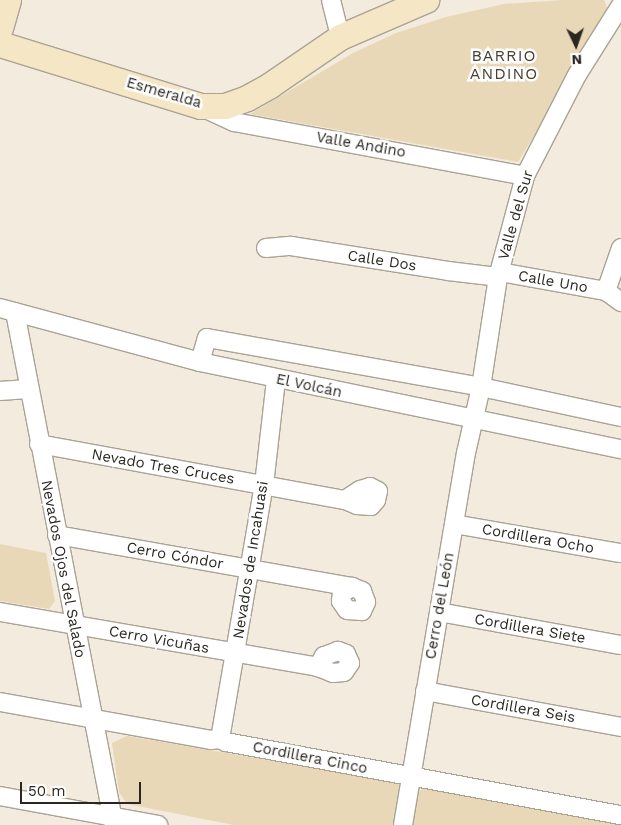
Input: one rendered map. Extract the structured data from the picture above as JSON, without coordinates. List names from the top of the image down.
{
  "streets": {
    "street": [
      "Esmeralda",
      "Valle Andino",
      "Valle del Sur",
      "Calle Dos",
      "Calle Uno",
      "El Volcán",
      "Nevado Tres Cruces",
      "Cordillera Ocho",
      "Cerro Cóndor",
      "Nevados de Incahuasi",
      "Nevados Ojos del Salado",
      "Cerro del León",
      "Cordillera Siete",
      "Cerro Vicuñas",
      "Cordillera Seis",
      "Cordillera Cinco"
    ]
  },
  "crossings": [
    ["Esmeralda", "Valle Andino"],
    ["Valle Andino", "Valle del Sur"],
    ["Valle del Sur", "Calle Dos"],
    ["Valle del Sur", "Calle Uno"],
    ["Valle del Sur", "El Volcán"],
    ["Valle del Sur", "Cerro del León"],
    ["Calle Dos", "Calle Uno"],
    ["El Volcán", "Nevados de Incahuasi"],
    ["El Volcán", "Nevados Ojos del Salado"],
    ["El Volcán", "Cerro del León"],
    ["Nevado Tres Cruces", "Nevados de Incahuasi"],
    ["Nevado Tres Cruces", "Nevados Ojos del Salado"],
    ["Cordillera Ocho", "Cerro del León"],
    ["Cerro Cóndor", "Nevados de Incahuasi"],
    ["Cerro Cóndor", "Nevados Ojos del Salado"],
    ["Nevados de Incahuasi", "Cerro Vicuñas"],
    ["Nevados de Incahuasi", "Cordillera Cinco"],
    ["Nevados Ojos del Salado", "Cerro Vicuñas"],
    ["Nevados Ojos del Salado", "Cordillera Cinco"],
    ["Cerro del León", "Cordillera Siete"],
    ["Cerro del León", "Cordillera Seis"],
    ["Cerro del León", "Cordillera Cinco"]
  ],
  "districts": ["BARRIO ANDINO"],
  "scale_bar": "50 m",
  "north": "bottom"
}
